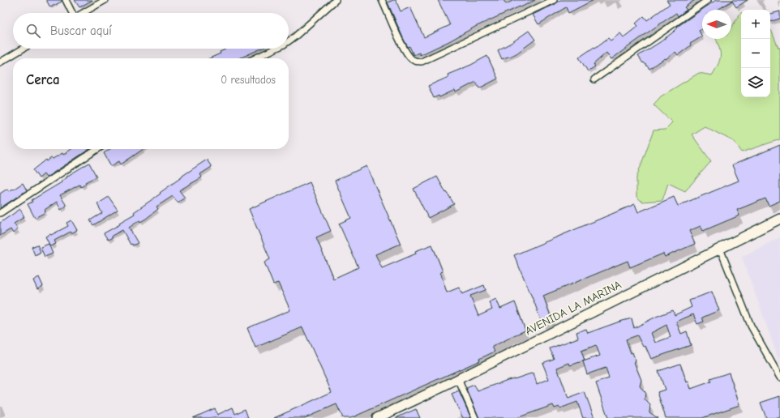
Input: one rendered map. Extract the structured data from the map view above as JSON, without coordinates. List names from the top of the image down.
{
  "streets": {
    "main road": ["AVENIDA LA MARINA"]
  },
  "north": "left",
  "page": {
    "map_buttons": ["+", "−"],
    "search": "Buscar aquí",
    "heading": ["Cerca", "0 resultados"]
  }
}
